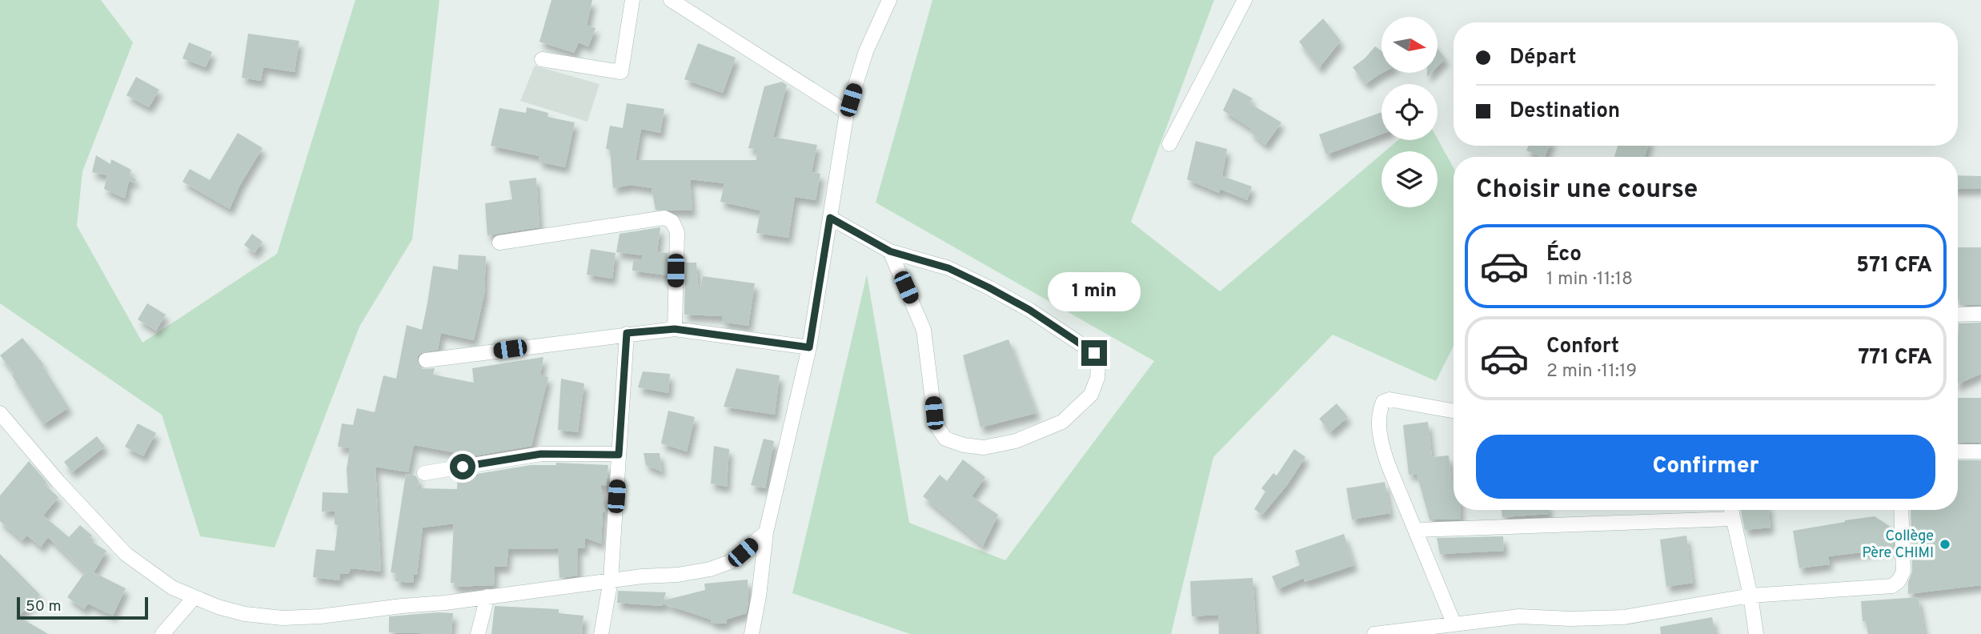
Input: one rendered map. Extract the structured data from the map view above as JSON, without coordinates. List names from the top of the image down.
{
  "places": ["Collège Père CHIMI"],
  "scale_bar": "50 m",
  "north": "right",
  "page": {
    "banner": ["Départ", "Destination"],
    "heading": "Choisir une course",
    "list": [
      {
        "name": "Éco",
        "note": "1 min · 11:18",
        "value": "571 CFA"
      },
      {
        "name": "Confort",
        "note": "2 min · 11:19",
        "value": "771 CFA"
      }
    ],
    "bubble": "1 min",
    "buttons": "Confirmer",
    "scale": "50 m"
  }
}
